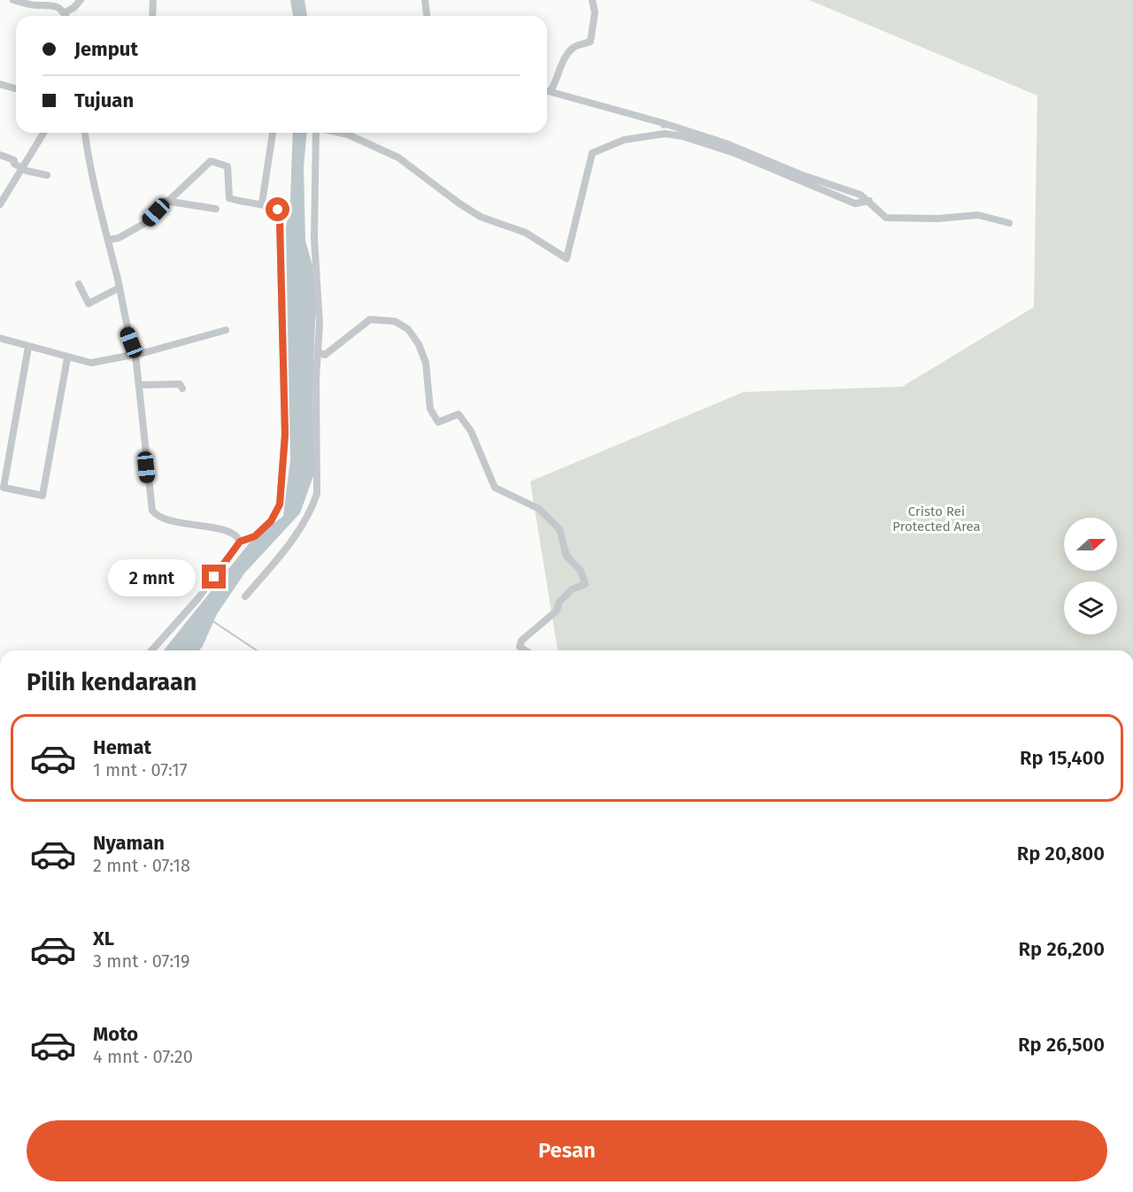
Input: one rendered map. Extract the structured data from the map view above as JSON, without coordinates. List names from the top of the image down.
{
  "parks": ["Cristo Rei Protected Area"],
  "north": "right",
  "page": {
    "banner": ["Jemput", "Tujuan"],
    "bubble": "2 mnt",
    "heading": "Pilih kendaraan",
    "list": [
      {
        "name": "Hemat",
        "note": "1 mnt · 07:17",
        "value": "Rp 15,400"
      },
      {
        "name": "Nyaman",
        "note": "2 mnt · 07:18",
        "value": "Rp 20,800"
      },
      {
        "name": "XL",
        "note": "3 mnt · 07:19",
        "value": "Rp 26,200"
      },
      {
        "name": "Moto",
        "note": "4 mnt · 07:20",
        "value": "Rp 26,500"
      }
    ],
    "buttons": "Pesan"
  }
}
